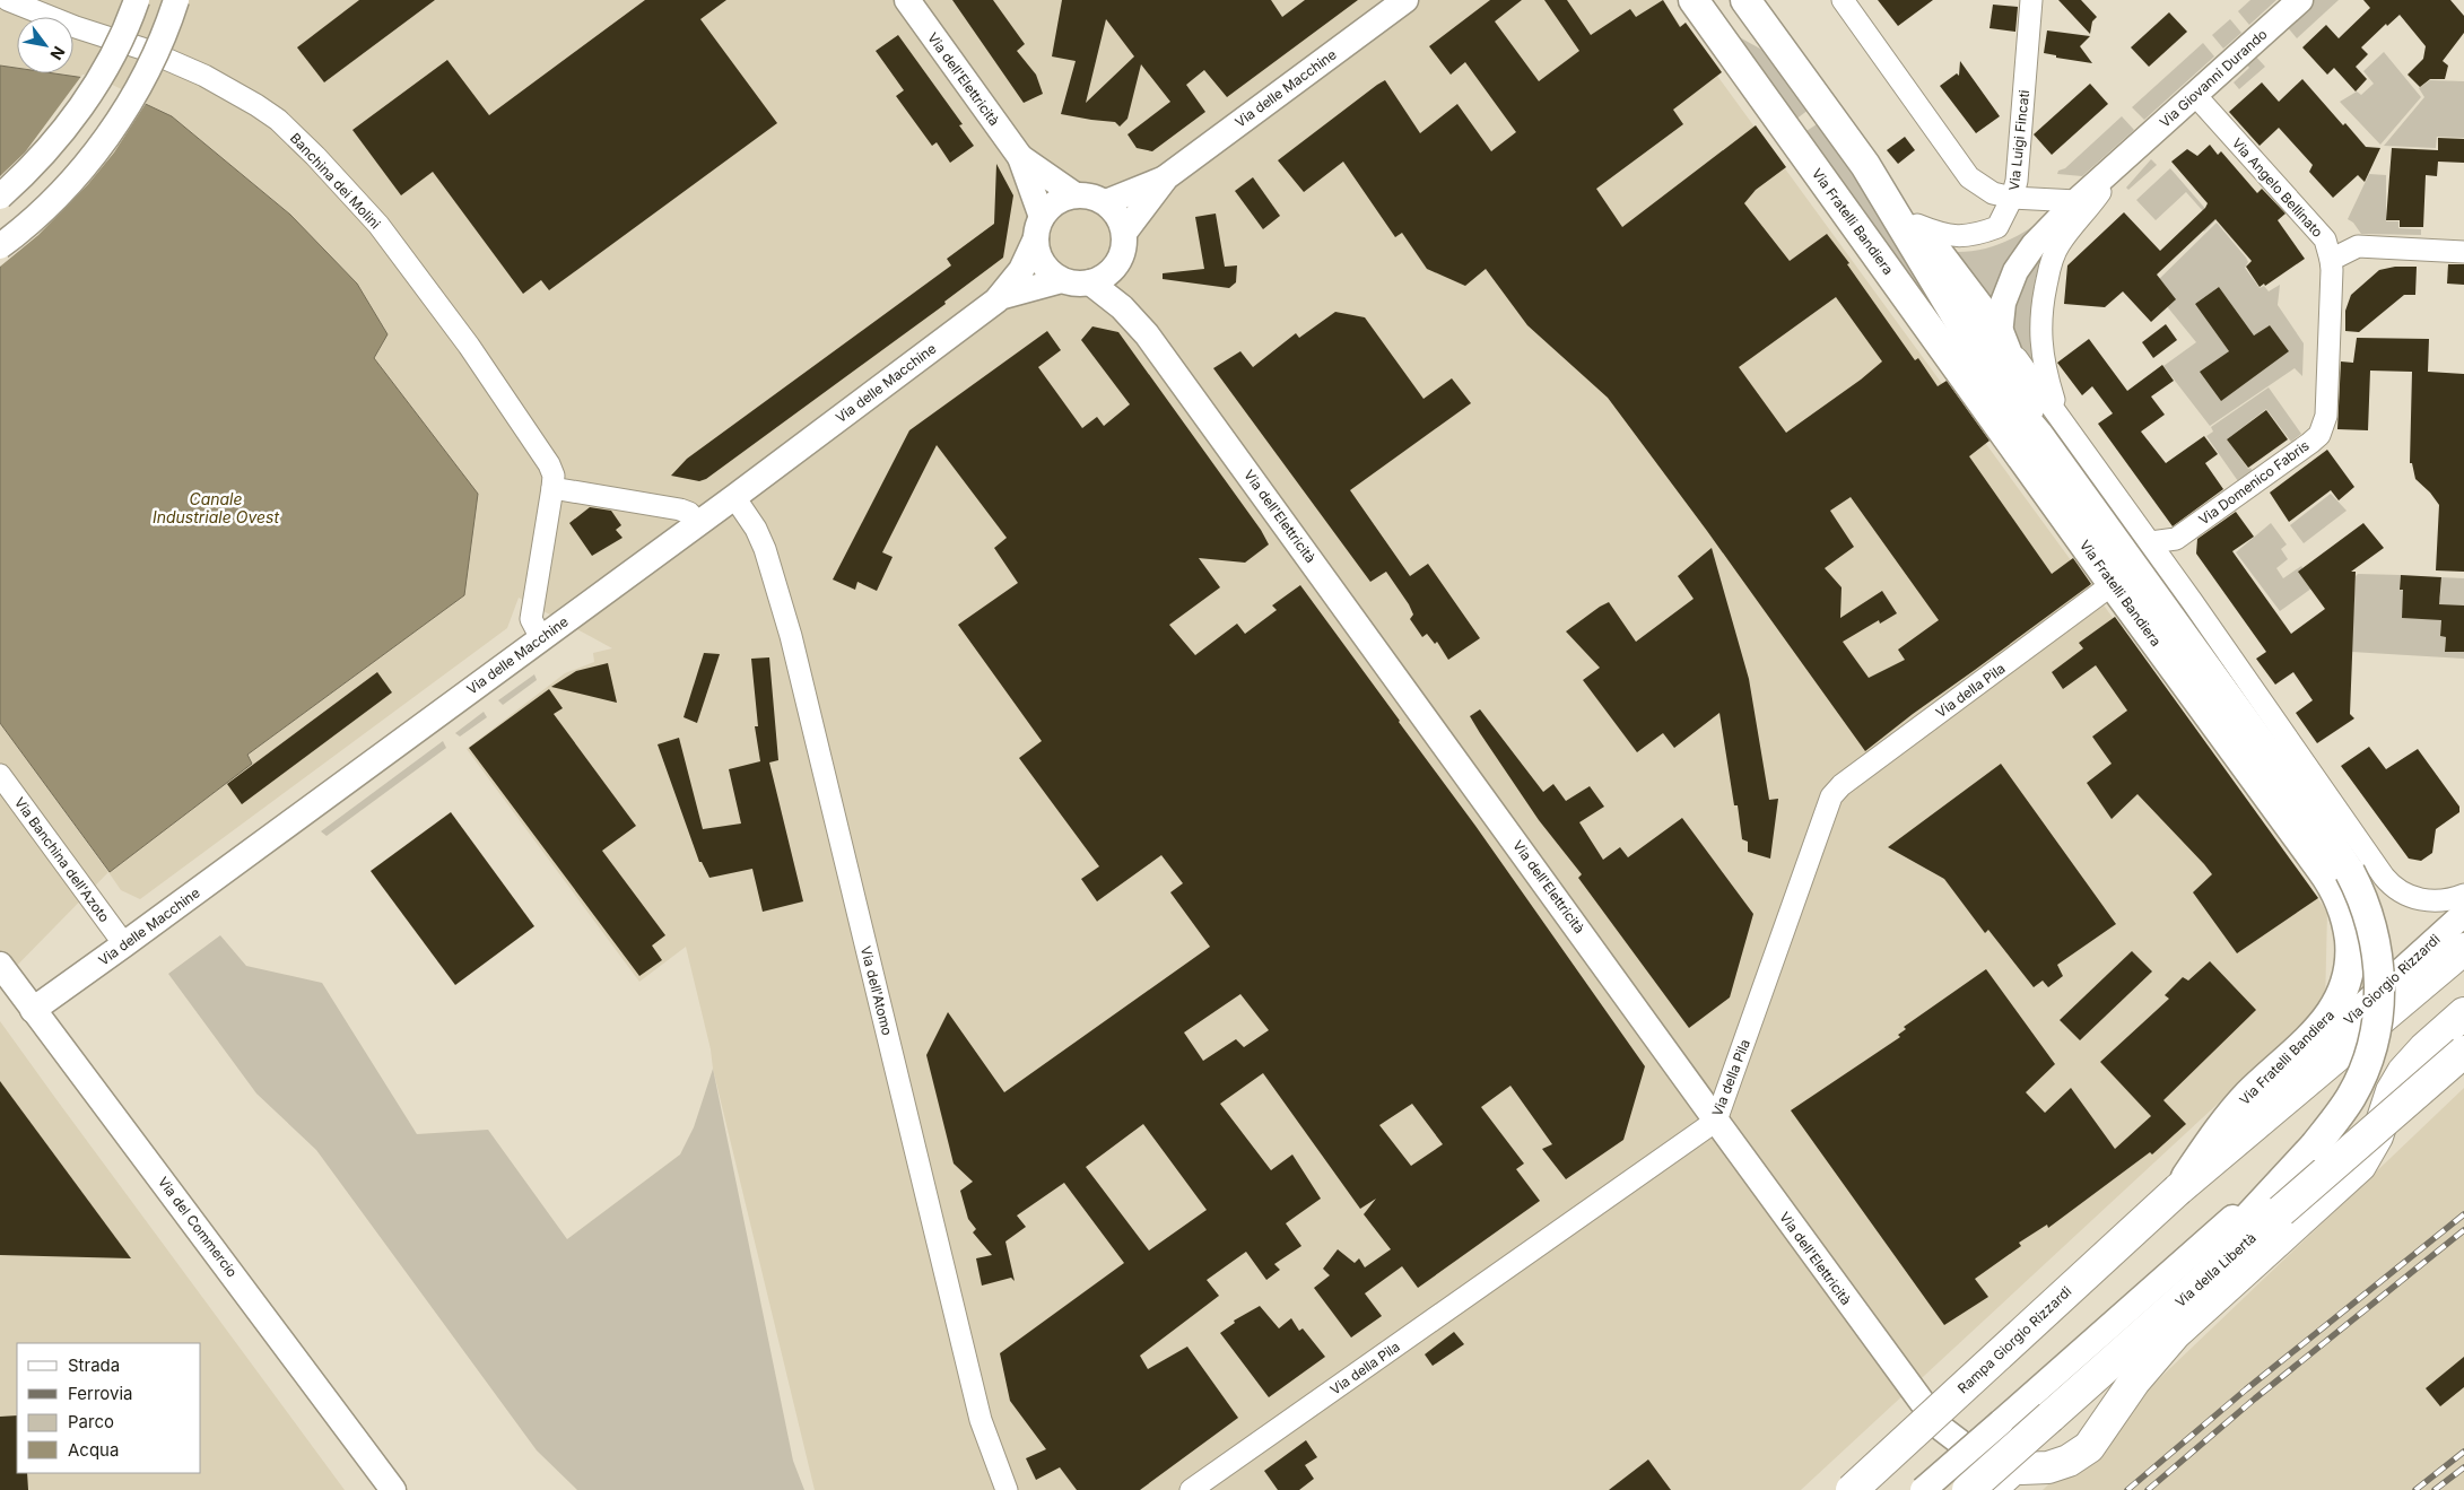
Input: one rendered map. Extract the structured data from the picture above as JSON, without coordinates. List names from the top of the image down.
{
  "streets": {
    "main road": ["Via Fratelli Bandiera", "Via della Libertà", "Rampa Giorgio Rizzardi"],
    "street": [
      "Via Giovanni Durando",
      "Via dell'Elettricità",
      "Via delle Macchine",
      "Via Luigi Fincati",
      "Banchina dei Molini",
      "Via Angelo Bellinato",
      "Via Domenico Fabris",
      "Via della Pila",
      "Via Banchina dell'Azoto",
      "Via Giorgio Rizzardi",
      "Via dell'Atomo",
      "Via del Commercio"
    ]
  },
  "crossings": [
    ["Via Giovanni Durando", "Via Angelo Bellinato"],
    ["Via Giovanni Durando", "Via Fratelli Bandiera"],
    ["Via dell'Elettricità", "Via delle Macchine"],
    ["Via dell'Elettricità", "Via della Pila"],
    ["Via delle Macchine", "Banchina dei Molini"],
    ["Via delle Macchine", "Via Banchina dell'Azoto"],
    ["Via delle Macchine", "Via dell'Atomo"],
    ["Via delle Macchine", "Via del Commercio"],
    ["Via Luigi Fincati", "Via Fratelli Bandiera"],
    ["Via Angelo Bellinato", "Via Domenico Fabris"],
    ["Via Fratelli Bandiera", "Via Domenico Fabris"],
    ["Via Fratelli Bandiera", "Via della Pila"],
    ["Via Fratelli Bandiera", "Via Giorgio Rizzardi"],
    ["Via Fratelli Bandiera", "Via della Libertà"],
    ["Via Fratelli Bandiera", "Rampa Giorgio Rizzardi"],
    ["Via Giorgio Rizzardi", "Rampa Giorgio Rizzardi"]
  ],
  "water": ["Canale Industriale Ovest"],
  "legend": [
    "Strada",
    "Ferrovia",
    "Parco",
    "Acqua"
  ],
  "north": "bottom right"
}
